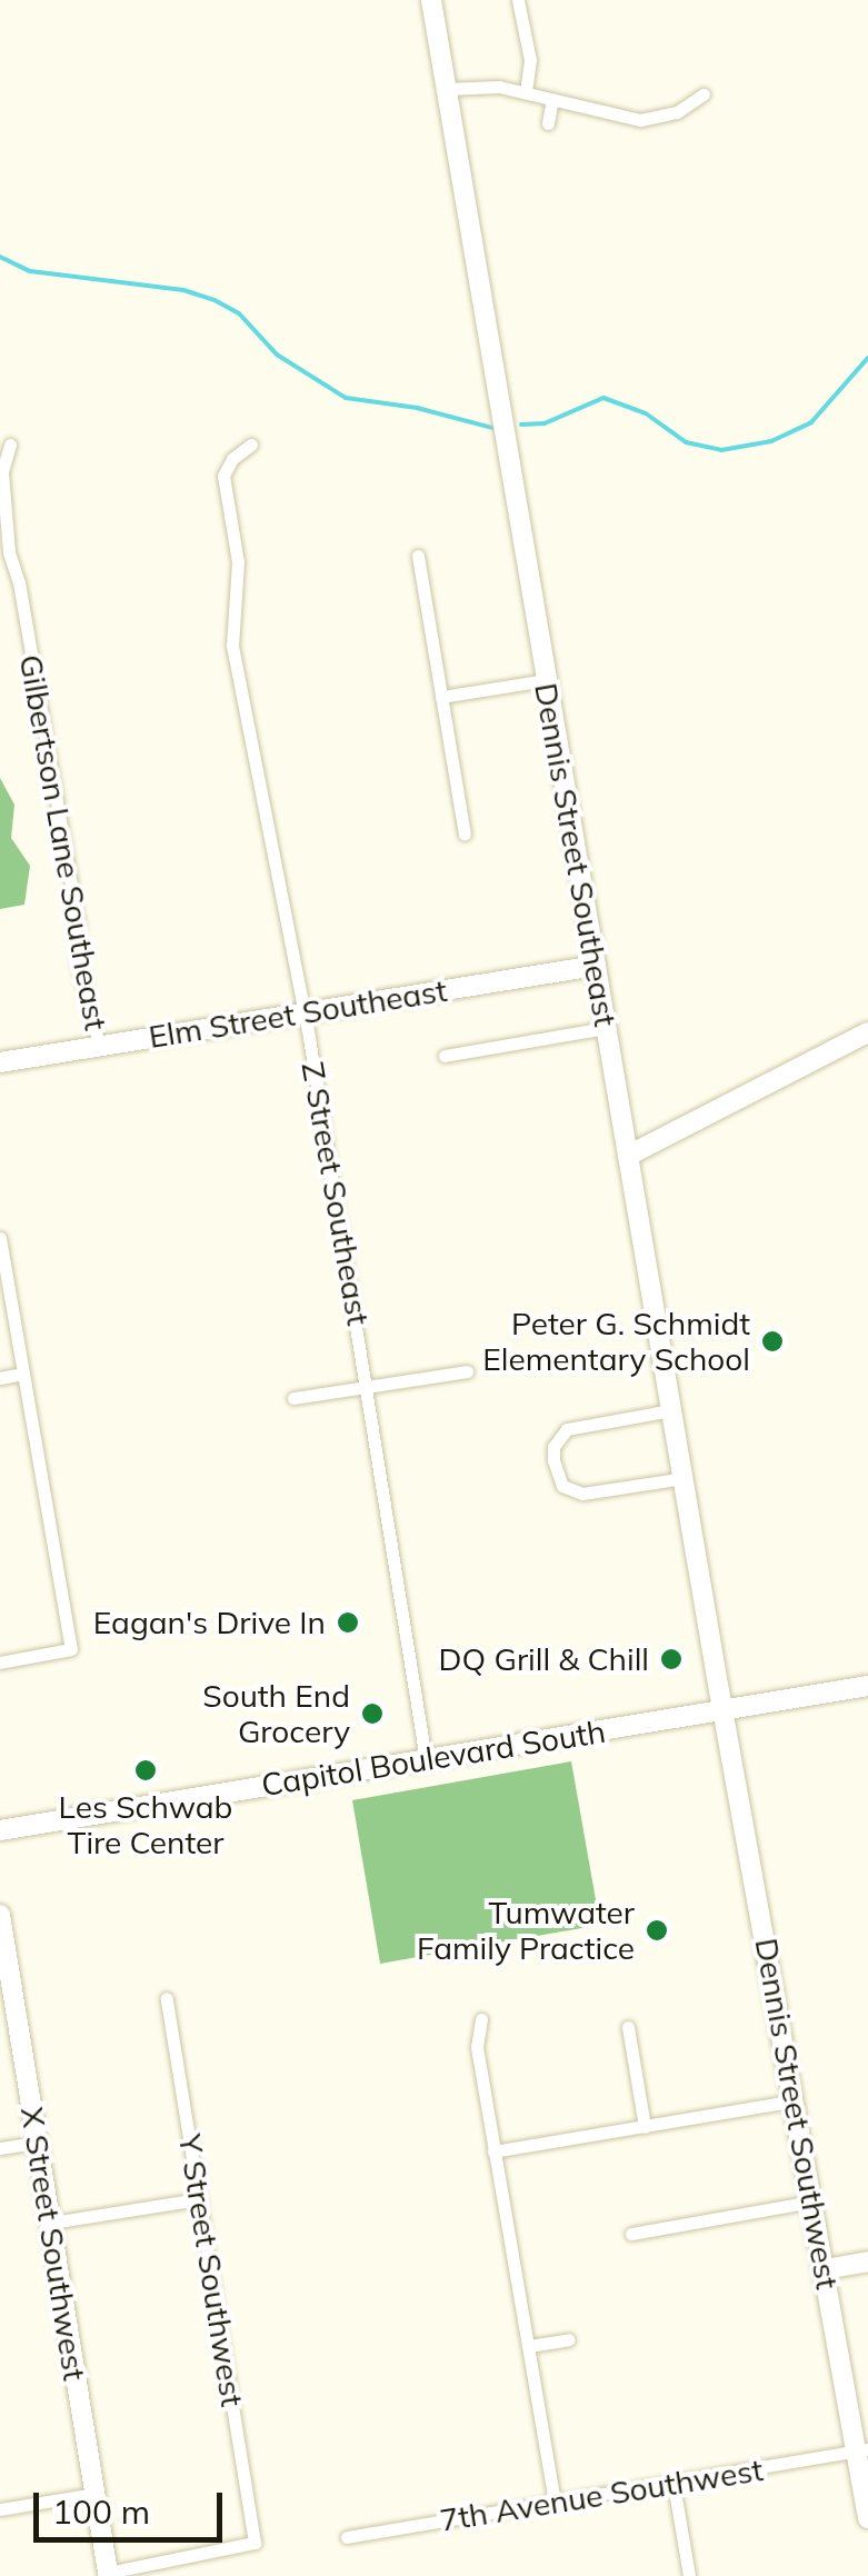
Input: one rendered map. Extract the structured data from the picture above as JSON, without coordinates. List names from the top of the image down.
{
  "streets": {
    "street": [
      "Gilbertson Lane Southeast",
      "Dennis Street Southeast",
      "Elm Street Southeast",
      "Z Street Southeast",
      "Capitol Boulevard South",
      "Dennis Street Southwest",
      "X Street Southwest",
      "Y Street Southwest",
      "7th Avenue Southwest"
    ]
  },
  "crossings": [
    ["Gilbertson Lane Southeast", "Elm Street Southeast"],
    ["Dennis Street Southeast", "Elm Street Southeast"],
    ["Dennis Street Southeast", "Capitol Boulevard South"],
    ["Dennis Street Southeast", "Dennis Street Southwest"],
    ["Elm Street Southeast", "Z Street Southeast"],
    ["Z Street Southeast", "Capitol Boulevard South"],
    ["Capitol Boulevard South", "Dennis Street Southwest"],
    ["Dennis Street Southwest", "7th Avenue Southwest"],
    ["X Street Southwest", "Y Street Southwest"]
  ],
  "places": [
    "Peter G. Schmidt Elementary School",
    "Eagan's Drive In",
    "DQ Grill & Chill",
    "South End Grocery",
    "Les Schwab Tire Center",
    "Tumwater Family Practice"
  ],
  "scale_bar": "100 m"
}
